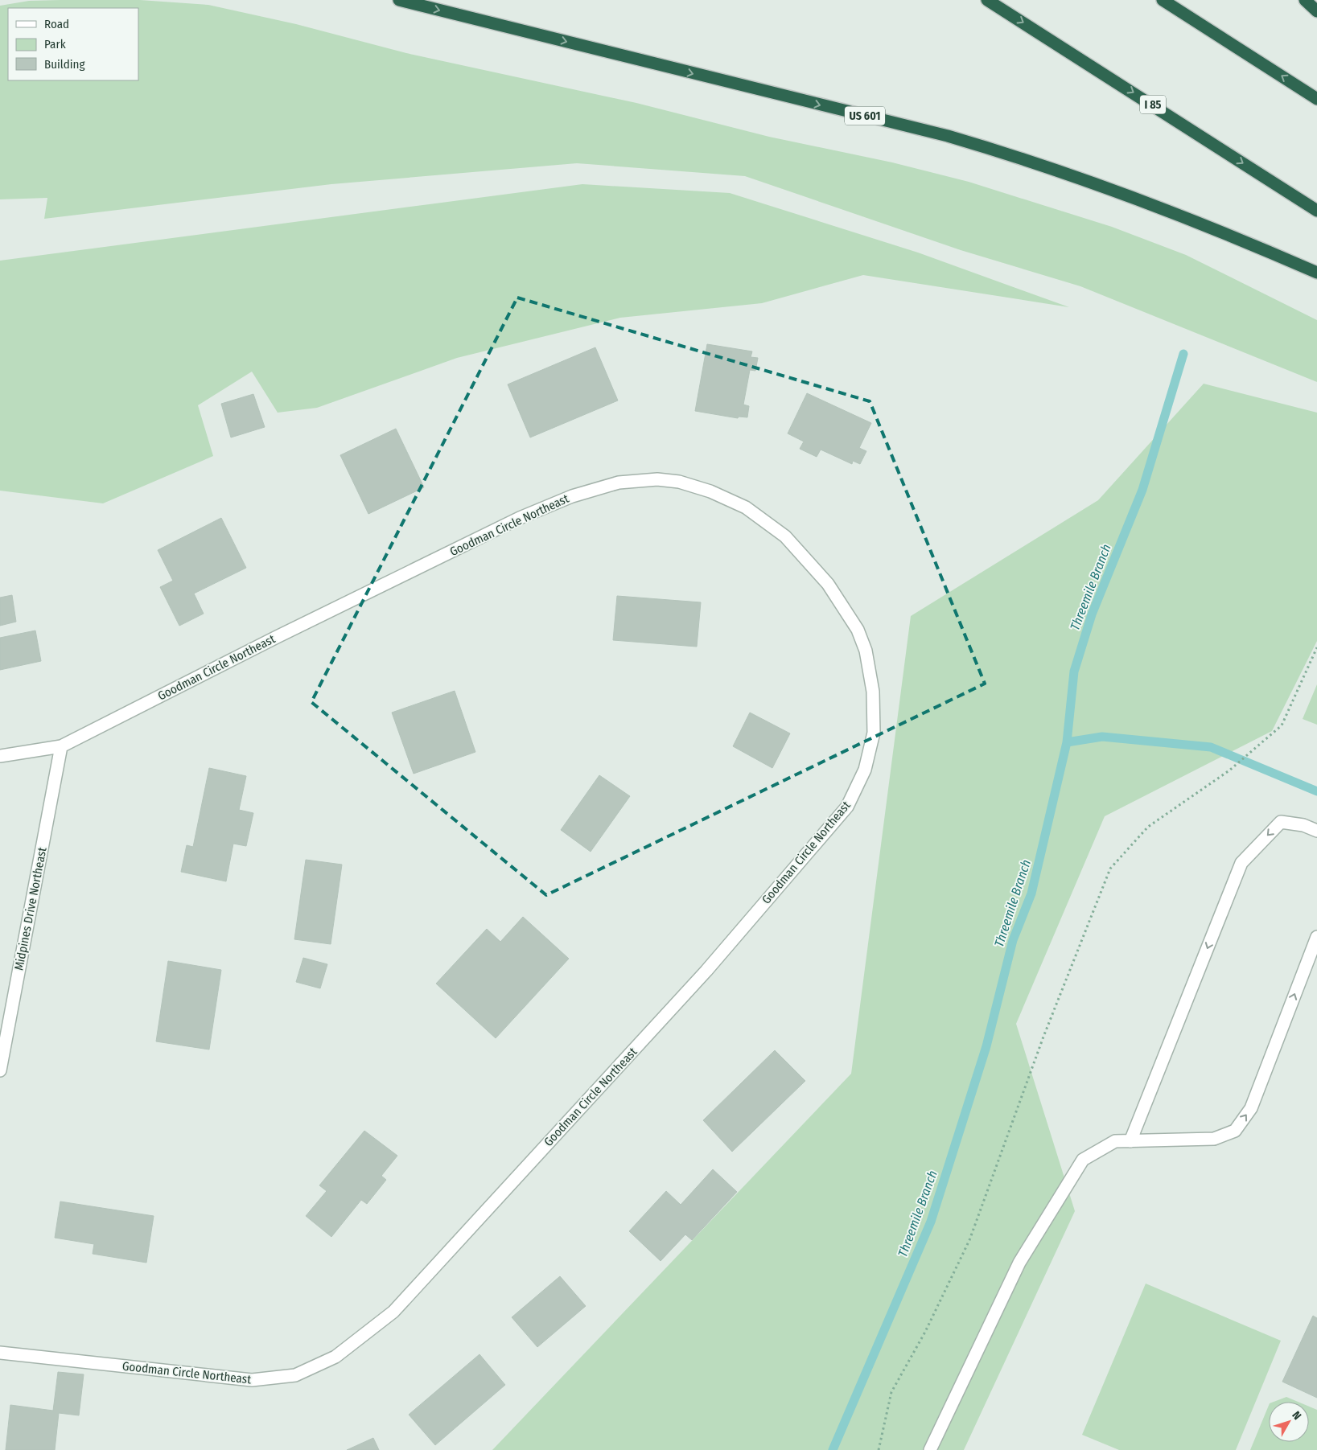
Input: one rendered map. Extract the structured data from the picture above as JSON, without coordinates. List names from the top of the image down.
{
  "streets": {
    "highway": ["I 85", "US 601"],
    "street": ["Goodman Circle Northeast", "Midpines Drive Northeast"]
  },
  "crossings": [
    ["Goodman Circle Northeast", "Midpines Drive Northeast"]
  ],
  "water": ["Threemile Branch"],
  "legend": ["Road", "Park", "Building"],
  "north": "top right"
}
